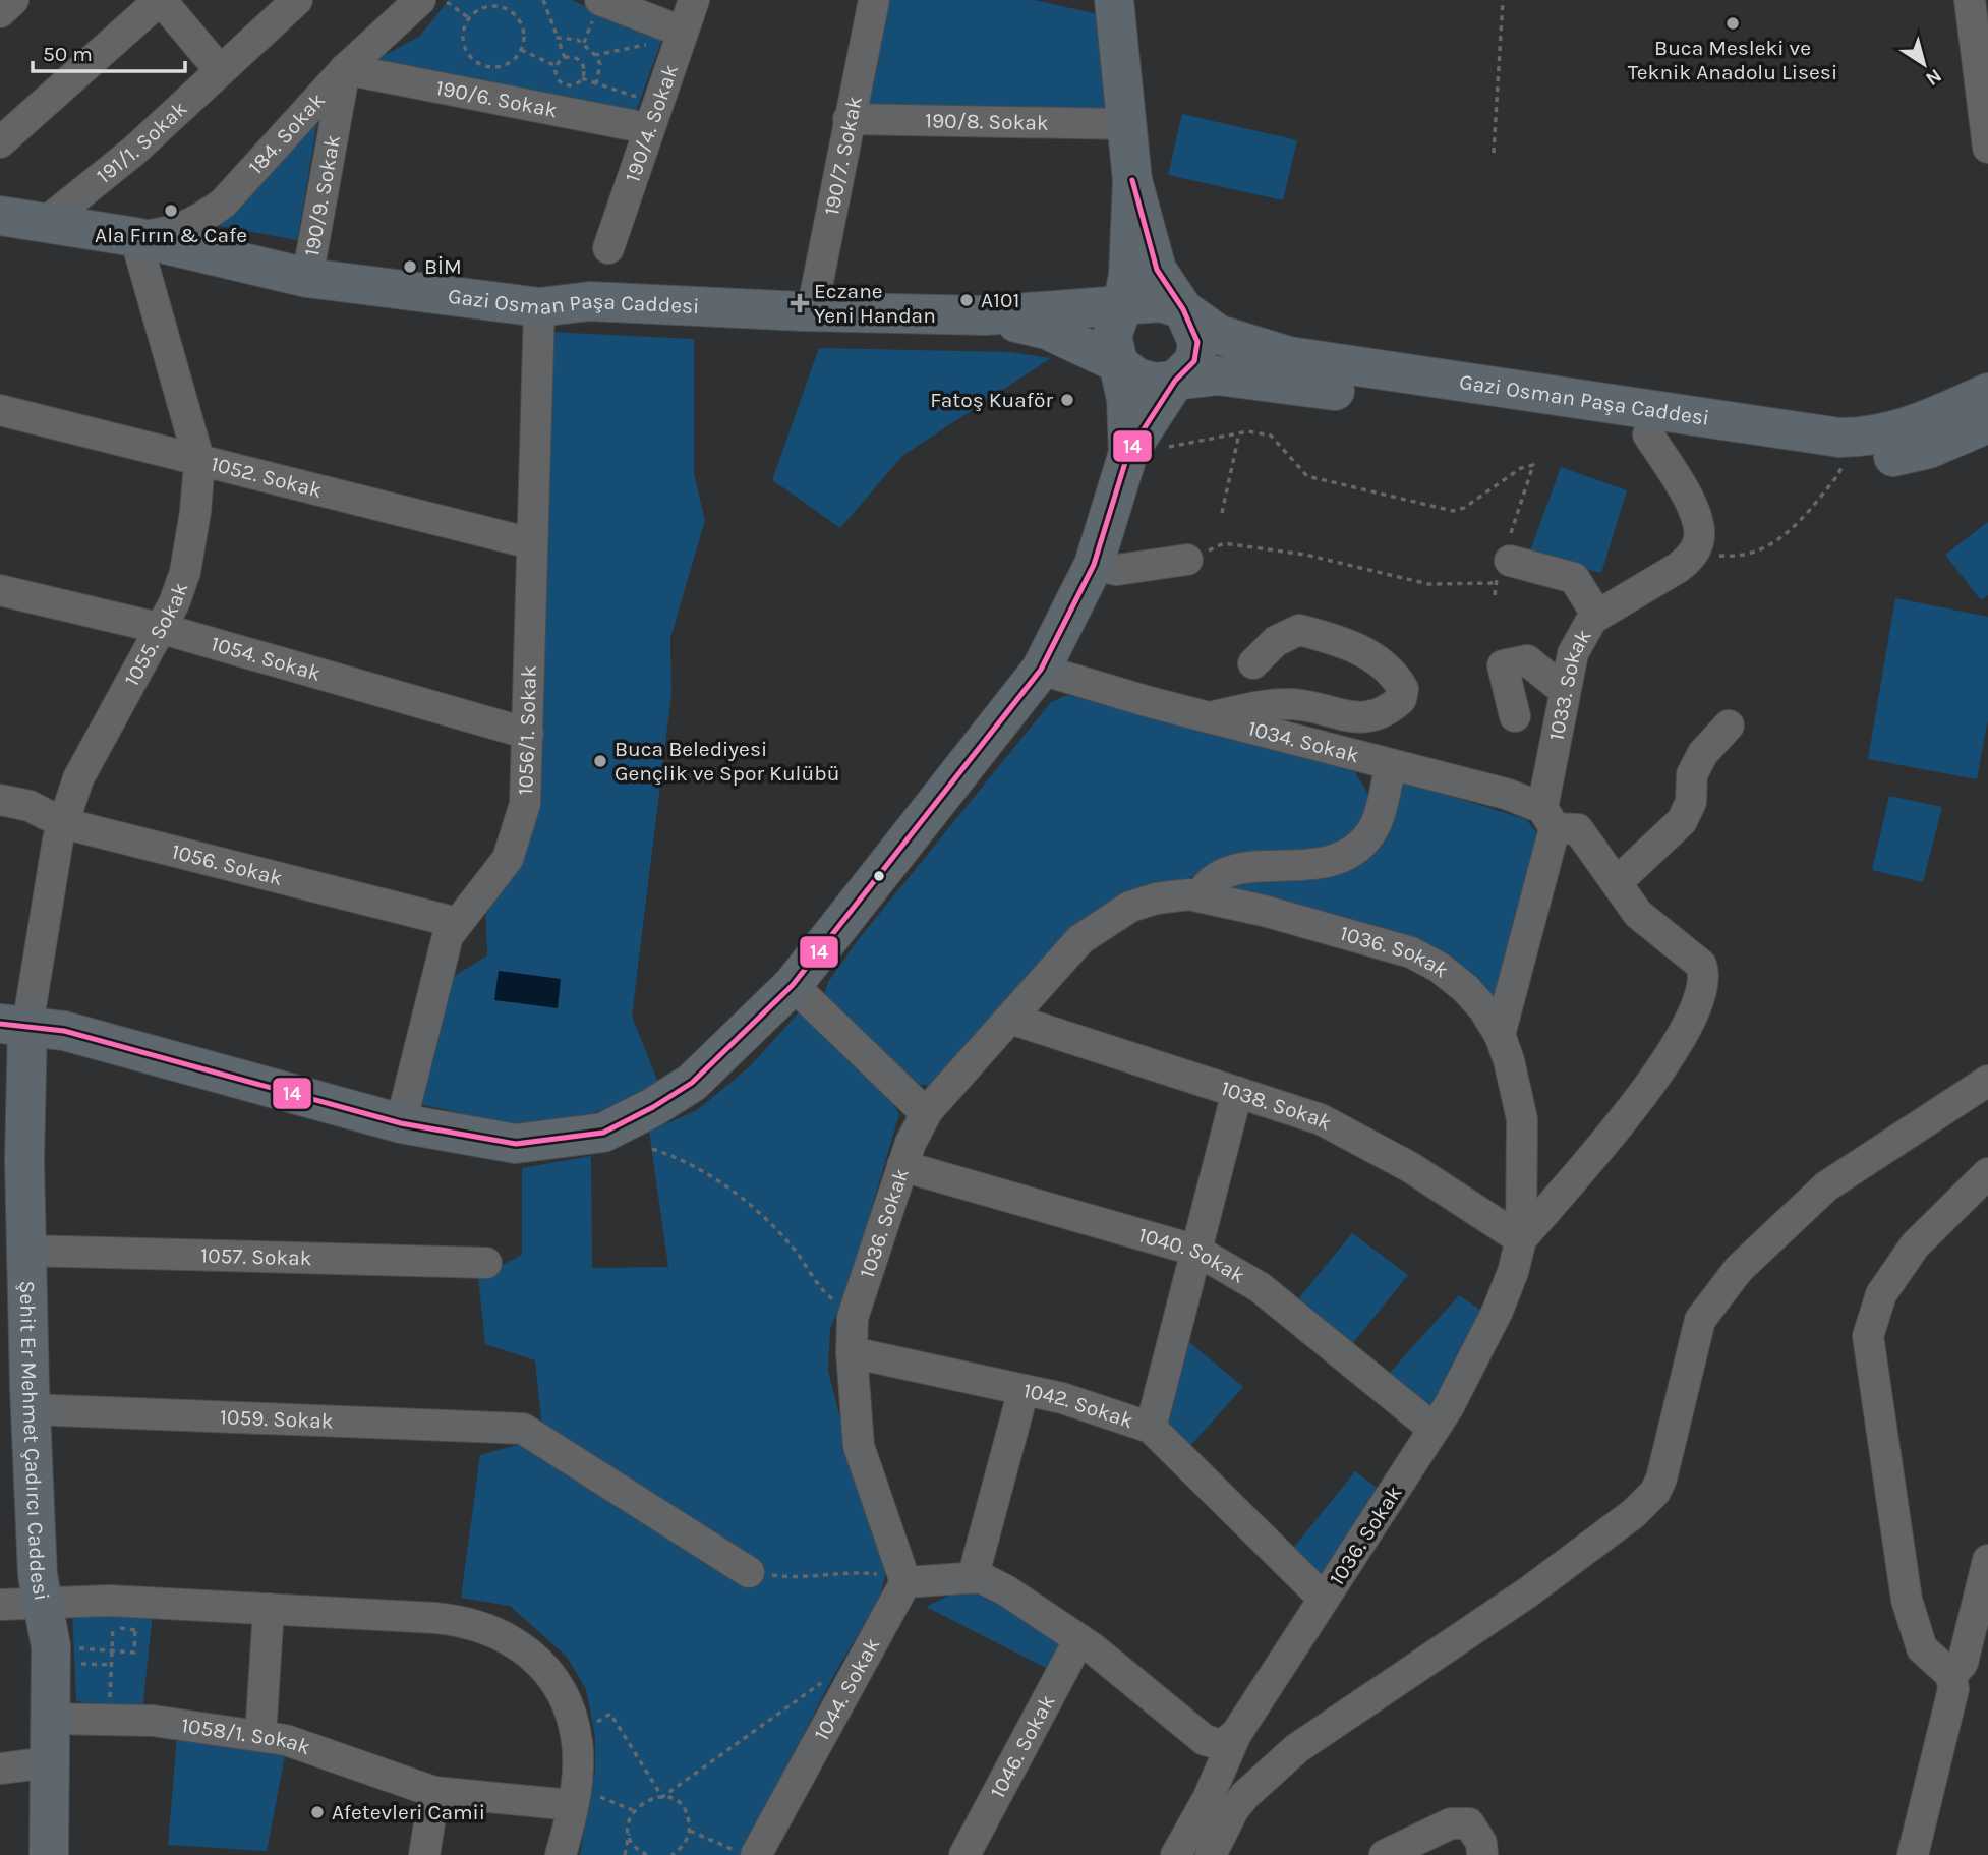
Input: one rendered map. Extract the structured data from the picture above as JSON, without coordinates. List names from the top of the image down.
{
  "streets": {
    "main road": ["Gazi Osman Paşa Caddesi", "Şehit Er Mehmet Çadırcı Caddesi"],
    "street": [
      "190/6. Sokak",
      "190/8. Sokak",
      "190/4. Sokak",
      "184. Sokak",
      "191/1. Sokak",
      "190/7. Sokak",
      "190/9. Sokak",
      "1052. Sokak",
      "1055. Sokak",
      "1054. Sokak",
      "1033. Sokak",
      "1056/1. Sokak",
      "1034. Sokak",
      "1056. Sokak",
      "1036. Sokak",
      "1038. Sokak",
      "1057. Sokak",
      "1040. Sokak",
      "1042. Sokak",
      "1059. Sokak",
      "1044. Sokak",
      "1058/1. Sokak",
      "1046. Sokak"
    ]
  },
  "crossings": [
    ["190/6. Sokak", "190/4. Sokak"],
    ["190/6. Sokak", "184. Sokak"],
    ["190/6. Sokak", "190/9. Sokak"],
    ["190/8. Sokak", "190/7. Sokak"],
    ["184. Sokak", "190/9. Sokak"],
    ["184. Sokak", "Gazi Osman Paşa Caddesi"],
    ["184. Sokak", "1055. Sokak"],
    ["191/1. Sokak", "Gazi Osman Paşa Caddesi"],
    ["190/7. Sokak", "Gazi Osman Paşa Caddesi"],
    ["190/9. Sokak", "Gazi Osman Paşa Caddesi"],
    ["Gazi Osman Paşa Caddesi", "1055. Sokak"],
    ["Gazi Osman Paşa Caddesi", "1056/1. Sokak"],
    ["1052. Sokak", "1055. Sokak"],
    ["1052. Sokak", "1056/1. Sokak"],
    ["1055. Sokak", "1054. Sokak"],
    ["1055. Sokak", "1056. Sokak"],
    ["1055. Sokak", "Şehit Er Mehmet Çadırcı Caddesi"],
    ["1054. Sokak", "1056/1. Sokak"],
    ["1033. Sokak", "1034. Sokak"],
    ["1033. Sokak", "1036. Sokak"],
    ["1056/1. Sokak", "1056. Sokak"],
    ["1036. Sokak", "1038. Sokak"],
    ["1036. Sokak", "1040. Sokak"],
    ["1036. Sokak", "1042. Sokak"],
    ["1036. Sokak", "1044. Sokak"],
    ["1057. Sokak", "Şehit Er Mehmet Çadırcı Caddesi"],
    ["1059. Sokak", "Şehit Er Mehmet Çadırcı Caddesi"],
    ["Şehit Er Mehmet Çadırcı Caddesi", "1058/1. Sokak"]
  ],
  "places": {
    "other": [
      "Buca Mesleki ve Teknik Anadolu Lisesi",
      "Ala Fırın & Cafe",
      "BİM",
      "A101",
      "Fatoş Kuaför",
      "Buca Belediyesi Gençlik ve Spor Kulübü",
      "Afetevleri Camii"
    ],
    "health": ["Eczane Yeni Handan"]
  },
  "lines": ["transit line 14"],
  "scale_bar": "50 m",
  "north": "bottom right"
}
